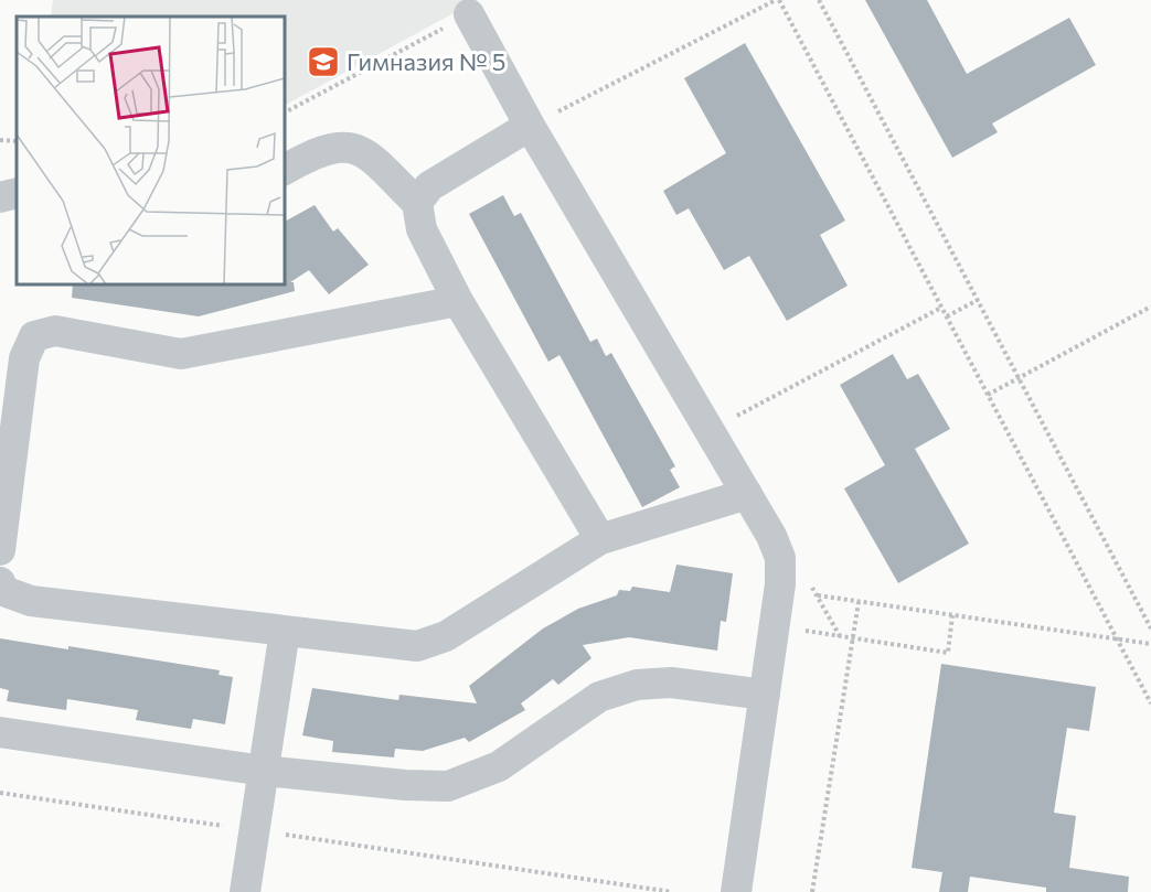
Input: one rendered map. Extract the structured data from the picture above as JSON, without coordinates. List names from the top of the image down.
{
  "places": {
    "school or university": ["Гимназия № 5"]
  }
}
